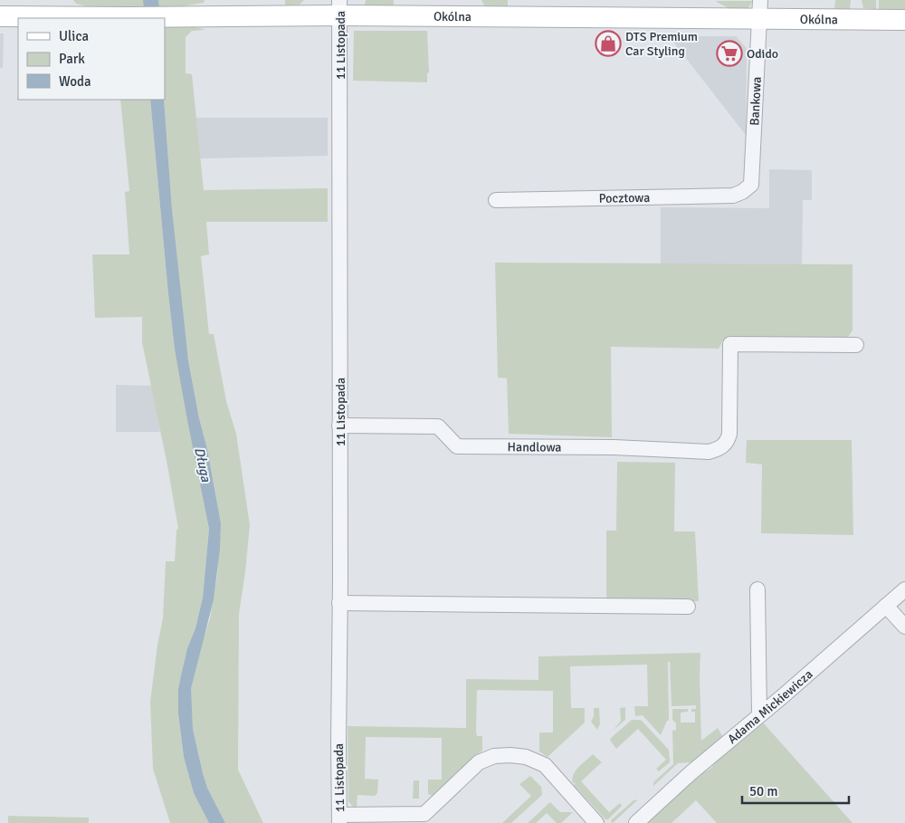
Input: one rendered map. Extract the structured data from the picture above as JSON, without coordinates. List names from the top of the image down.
{
  "streets": {
    "street": [
      "Okólna",
      "11 Listopada",
      "Bankowa",
      "Pocztowa",
      "Handlowa",
      "Adama Mickiewicza"
    ]
  },
  "crossings": [
    ["Okólna", "11 Listopada"],
    ["Okólna", "Bankowa"],
    ["11 Listopada", "Handlowa"],
    ["Bankowa", "Pocztowa"]
  ],
  "water": ["Długa"],
  "places": {
    "shop": ["DTS Premium Car Styling"],
    "supermarket": ["Odido"]
  },
  "legend": ["Ulica", "Park", "Woda"],
  "scale_bar": "50 m"
}
